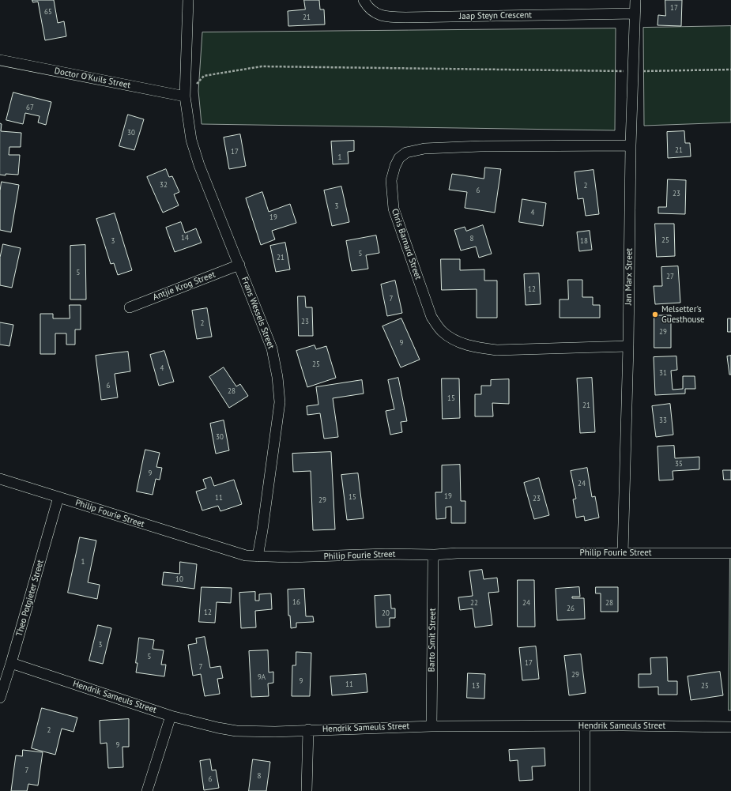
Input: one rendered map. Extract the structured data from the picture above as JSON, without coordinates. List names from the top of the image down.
{
  "streets": {
    "street": [
      "Jaap Steyn Crescent",
      "Doctor O'Kuils Street",
      "Chris Barnard Street",
      "Jan Marx Street",
      "Antjie Krog Street",
      "Frans Wessels Street",
      "Philip Fourie Street",
      "Theo Potgieter Street",
      "Barto Smit Street",
      "Hendrik Sameuls Street"
    ]
  },
  "crossings": [
    ["Jaap Steyn Crescent", "Jan Marx Street"],
    ["Doctor O'Kuils Street", "Frans Wessels Street"],
    ["Chris Barnard Street", "Jan Marx Street"],
    ["Jan Marx Street", "Philip Fourie Street"],
    ["Antjie Krog Street", "Frans Wessels Street"],
    ["Frans Wessels Street", "Philip Fourie Street"],
    ["Philip Fourie Street", "Theo Potgieter Street"],
    ["Philip Fourie Street", "Barto Smit Street"],
    ["Theo Potgieter Street", "Hendrik Sameuls Street"],
    ["Barto Smit Street", "Hendrik Sameuls Street"]
  ],
  "places": ["Melsetter's Guesthouse"],
  "house_numbers": [
    "17",
    "65",
    "21",
    "67",
    "30",
    "21",
    "17",
    "1",
    "32",
    "2",
    "6",
    "23",
    "3",
    "4",
    "19",
    "14",
    "8",
    "25",
    "3",
    "18",
    "5",
    "21",
    "5",
    "27",
    "12",
    "7",
    "23",
    "2",
    "29",
    "9",
    "25",
    "4",
    "31",
    "6",
    "28",
    "15",
    "21",
    "33",
    "30",
    "35",
    "9",
    "24",
    "19",
    "15",
    "11",
    "23",
    "29",
    "1",
    "10",
    "16",
    "22",
    "24",
    "28",
    "26",
    "12",
    "20",
    "3",
    "5",
    "17",
    "7",
    "29",
    "9A",
    "9",
    "11",
    "13",
    "25",
    "2",
    "9",
    "7",
    "8",
    "6"
  ]
}
